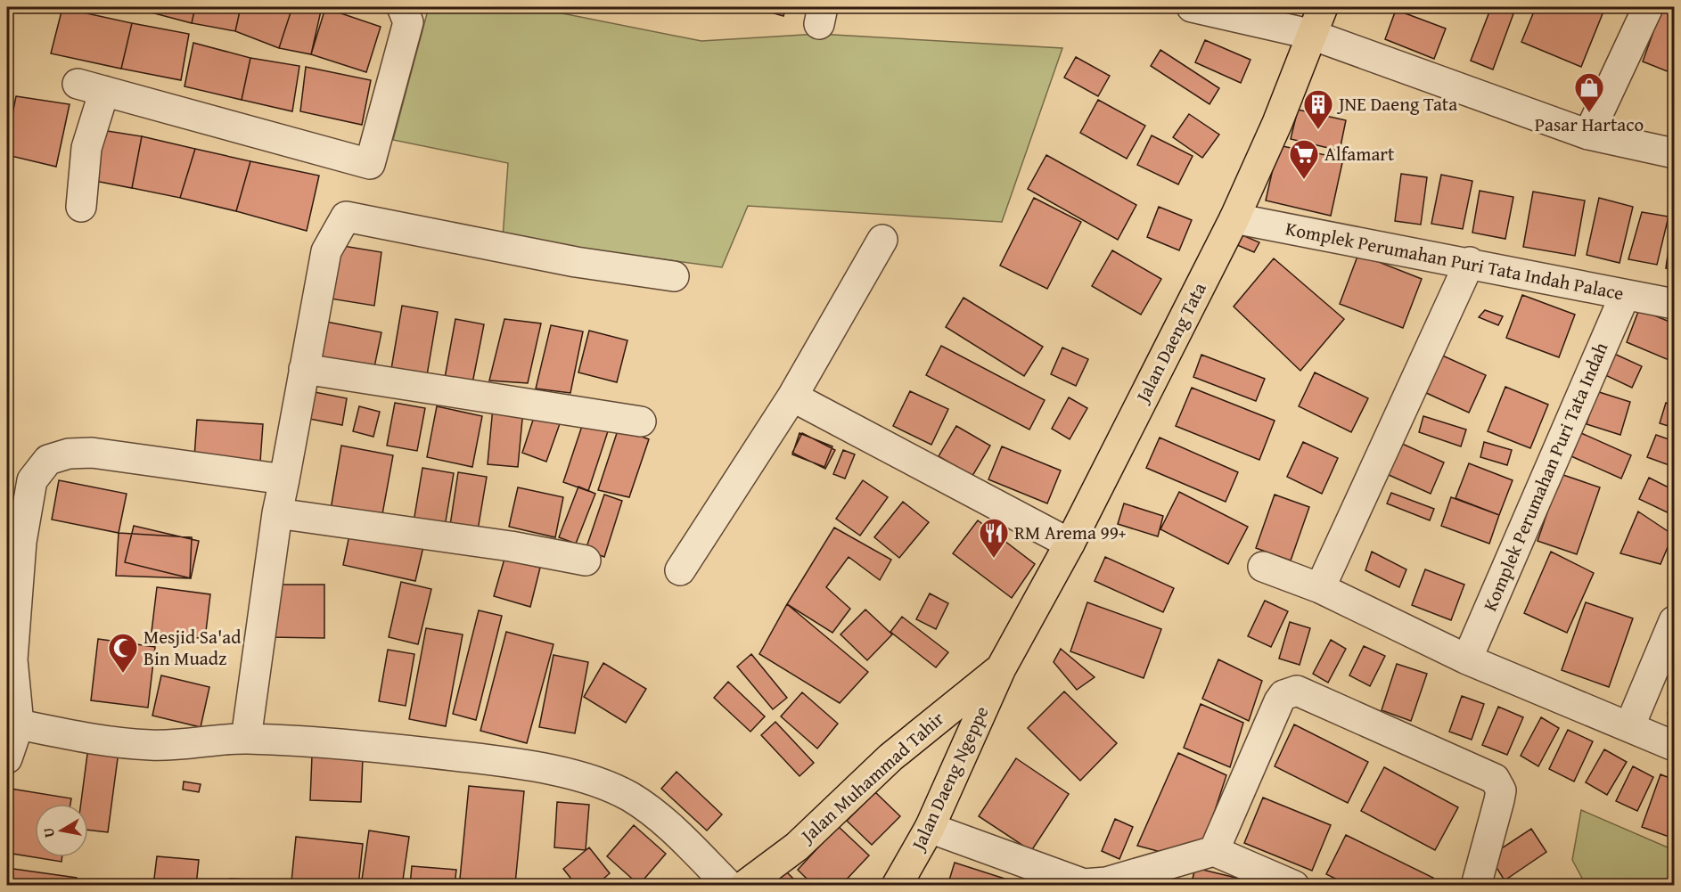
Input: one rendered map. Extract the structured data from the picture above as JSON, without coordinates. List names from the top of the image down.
{
  "streets": {
    "main road": ["Jalan Daeng Tata", "Jalan Muhammad Tahir", "Jalan Daeng Ngeppe"],
    "street": ["Komplek Perumahan Puri Tata Indah Palace", "Komplek Perumahan Puri Tata Indah"]
  },
  "crossings": [
    ["Komplek Perumahan Puri Tata Indah Palace", "Jalan Daeng Tata"],
    ["Komplek Perumahan Puri Tata Indah Palace", "Komplek Perumahan Puri Tata Indah"],
    ["Jalan Daeng Tata", "Jalan Muhammad Tahir"],
    ["Jalan Daeng Tata", "Jalan Daeng Ngeppe"],
    ["Jalan Muhammad Tahir", "Jalan Daeng Ngeppe"]
  ],
  "places": {
    "shop": ["Pasar Hartaco"],
    "building": ["JNE Daeng Tata"],
    "supermarket": ["Alfamart"],
    "restaurant": ["RM Arema 99+"],
    "mosque": ["Mesjid Sa'ad Bin Muadz"]
  },
  "north": "left"
}
